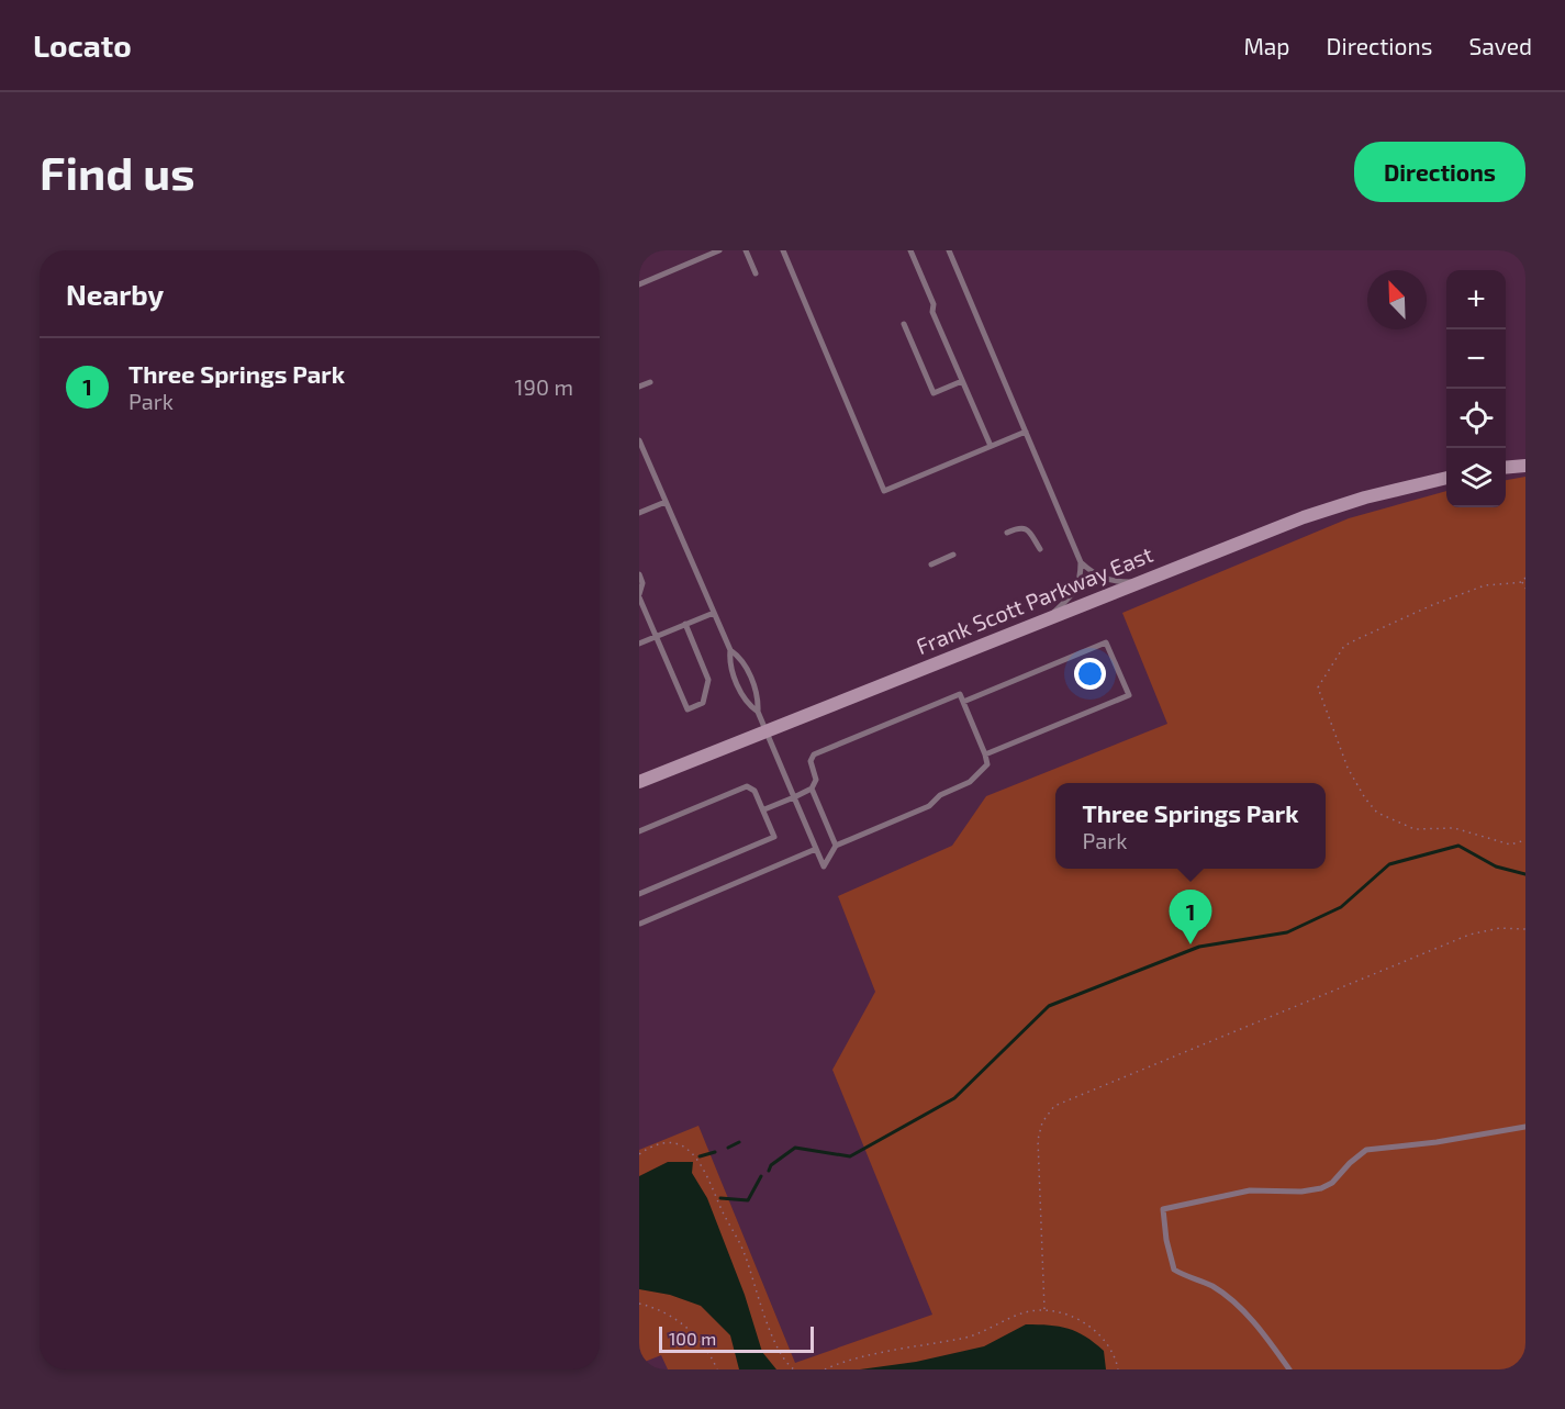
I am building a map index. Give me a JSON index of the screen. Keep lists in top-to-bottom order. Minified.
{"streets":{"main road":["Frank Scott Parkway East"]},"scale_bar":"100 m","north":"top left","page":{"header":"Locato","nav":["Map","Directions","Saved"],"buttons":"Directions","title":"Find us","heading":"Nearby","map_buttons":["+","−"],"list":[{"mark":"1","name":"Three Springs Park","note":"Park","value":"190 m"}],"popup":["Three Springs Park","Park"],"pins":"1","scale":"100 m"}}
